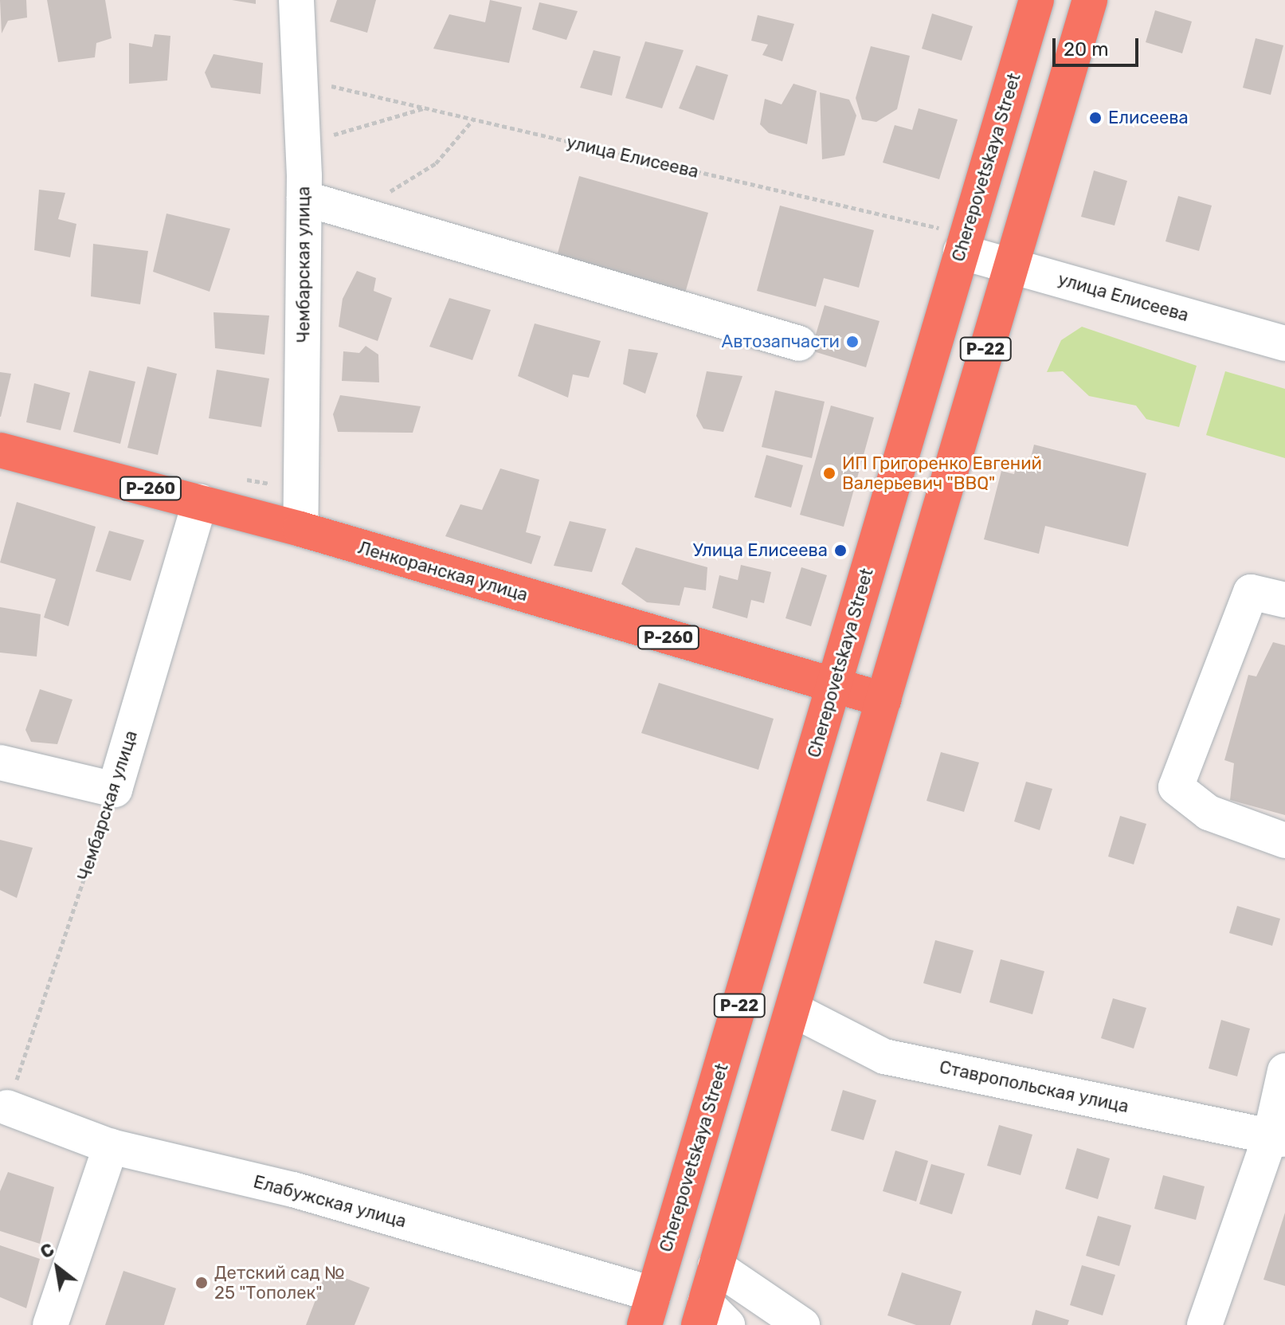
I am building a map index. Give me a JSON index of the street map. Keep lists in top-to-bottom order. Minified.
{"streets":{"highway":["Cherepovetskaya Street","Р-22","Р-260","Ленкоранская улица"],"street":["улица Елисеева","Чембарская улица","Ставропольская улица","Елабужская улица"]},"crossings":[["улица Елисеева","Cherepovetskaya Street"],["улица Елисеева","Чембарская улица"],["улица Елисеева","Р-22"],["Cherepovetskaya Street","Ленкоранская улица"],["Cherepovetskaya Street","Елабужская улица"],["Чембарская улица","Ленкоранская улица"],["Чембарская улица","Елабужская улица"],["Р-22","Ленкоранская улица"],["Р-22","Ставропольская улица"]],"places":["Елисеева","Автозапчасти","ИП Григоренко Евгений Валерьевич \"BBQ\"","Улица Елисеева","Детский сад № 25 \"Тополек\""],"scale_bar":"20 m","north":"top left"}
